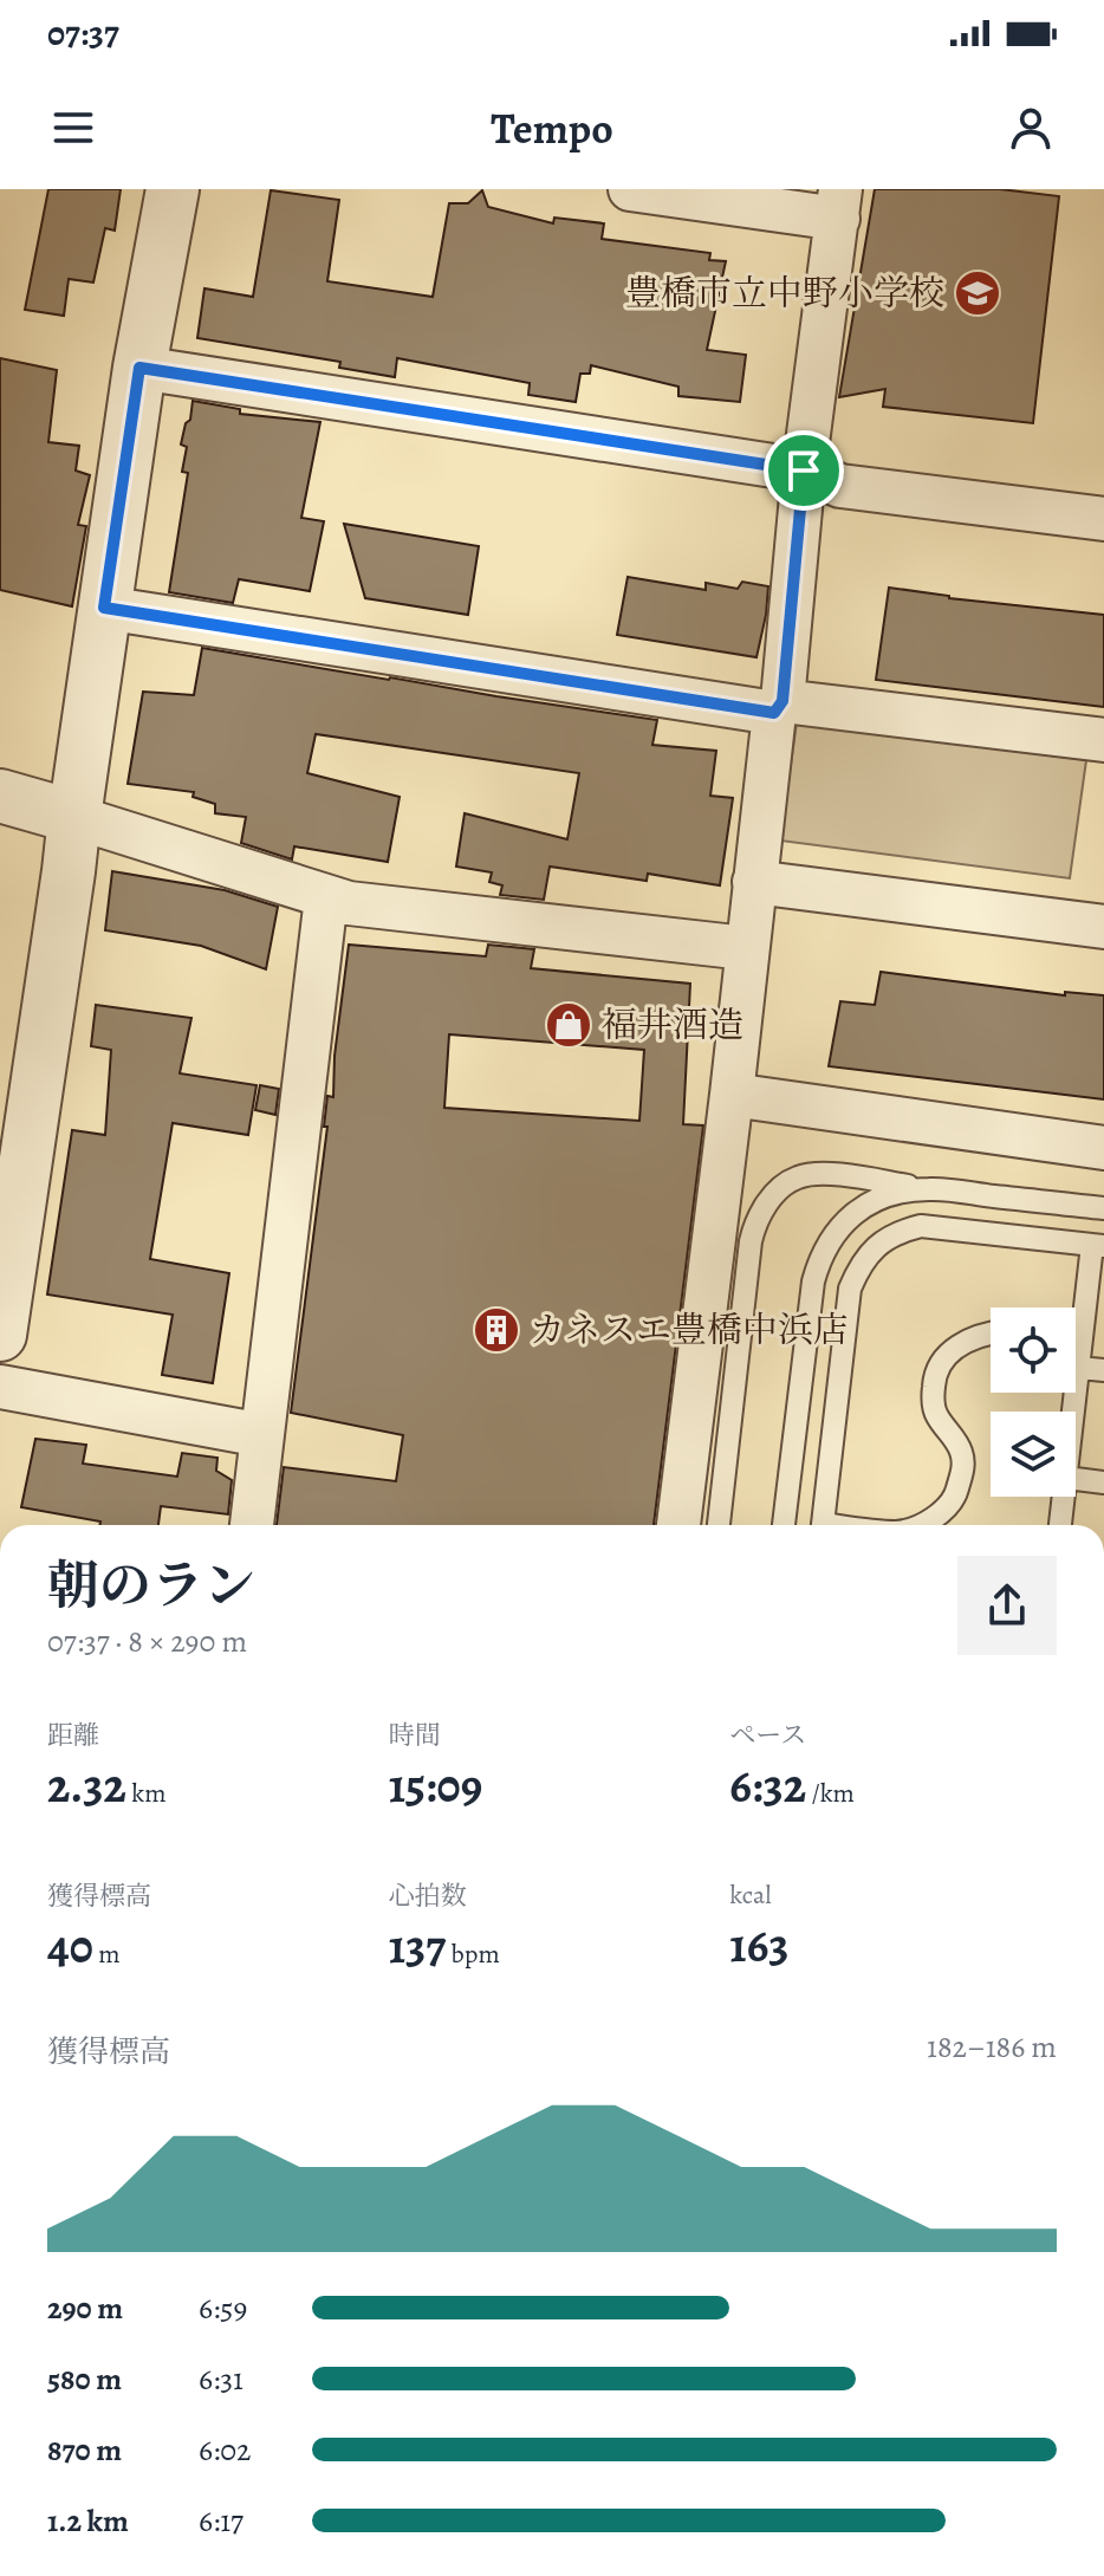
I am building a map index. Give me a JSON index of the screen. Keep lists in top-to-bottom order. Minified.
{"places":{"school or university":["豊橋市立中野小学校"],"shop":["福井酒造"],"building":["カネスエ豊橋中浜店"]},"page":{"status":"07:37","header":"Tempo","heading":["朝のラン","07:37 · 8 × 290 m"],"stats":[["距離","2.32 km"],["時間","15:09"],["ペース","6:32 /km"],["獲得標高","40 m"],["心拍数","137 bpm"],["kcal","163"]],"chart":["獲得標高","182–186 m"],"list":[{"name":"290 m","note":"6:59"},{"name":"580 m","note":"6:31"},{"name":"870 m","note":"6:02"},{"name":"1.2 km","note":"6:17"}]}}
